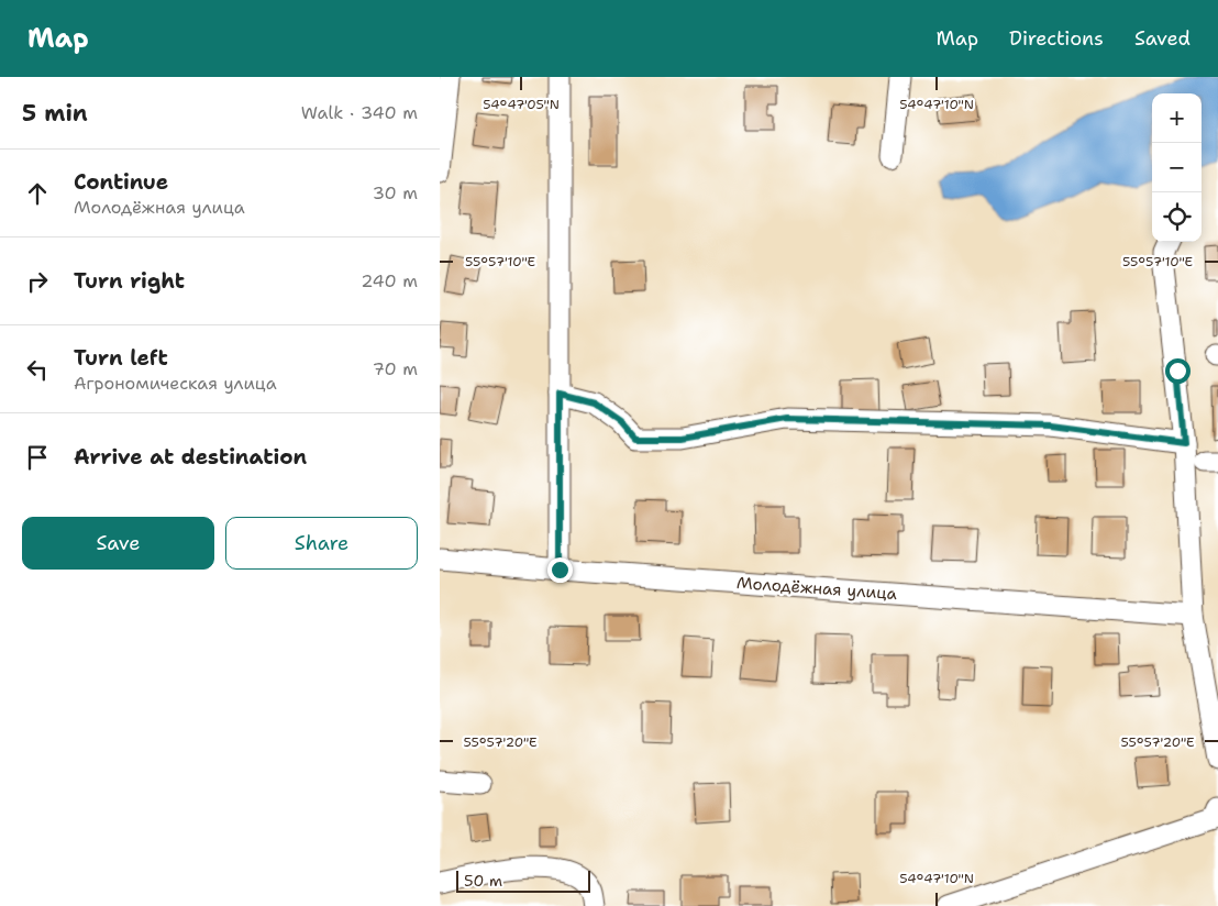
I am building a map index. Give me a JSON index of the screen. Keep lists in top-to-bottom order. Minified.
{"streets":{"street":["Молодёжная улица"]},"scale_bar":"50 m","page":{"header":"Map","nav":["Map","Directions","Saved"],"heading":["5 min","Walk · 340 m"],"map_buttons":["+","−"],"list":[["Continue","Молодёжная улица","30 m"],["Turn right","240 m"],["Turn left","Агрономическая улица","70 m"],"Arrive at destination"],"buttons":["Save","Share"],"scale":"50 m"},"coordinates":["54°47'05\"N","54°47'10\"N","55°57'10\"E","55°57'20\"E"]}
